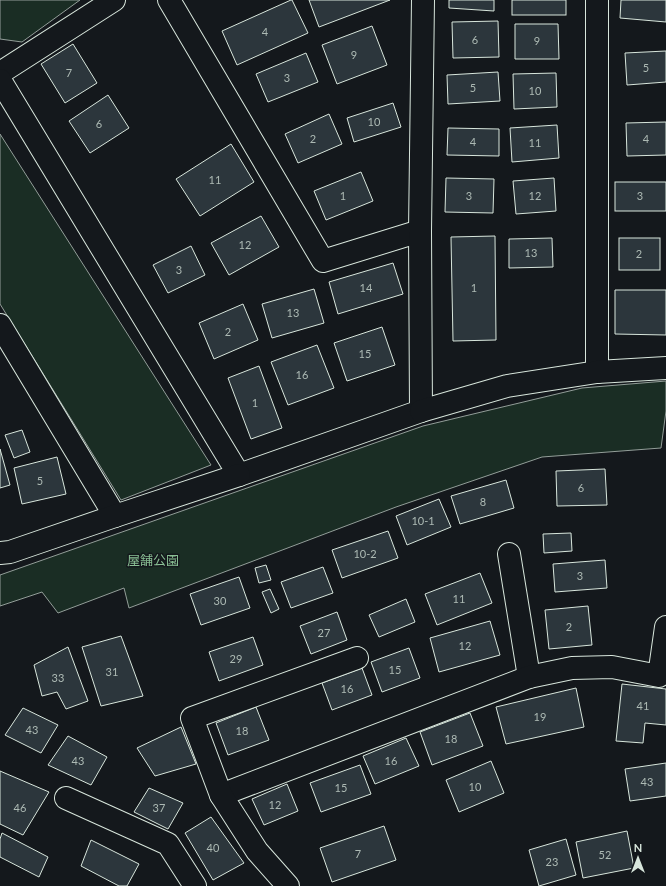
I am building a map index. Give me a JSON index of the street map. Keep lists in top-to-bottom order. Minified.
{"parks":["屋舗公園"],"house_numbers":["4","6","9","9","5","7","3","5","10","10","6","2","4","4","11","11","1","3","12","3","12","13","2","3","14","1","13","2","15","16","1","5","6","8","10-1","10-2","3","11","30","2","27","12","29","15","31","33","16","41","19","43","18","18","43","16","43","10","15","12","46","37","40","7","52","23"],"north":"top"}
